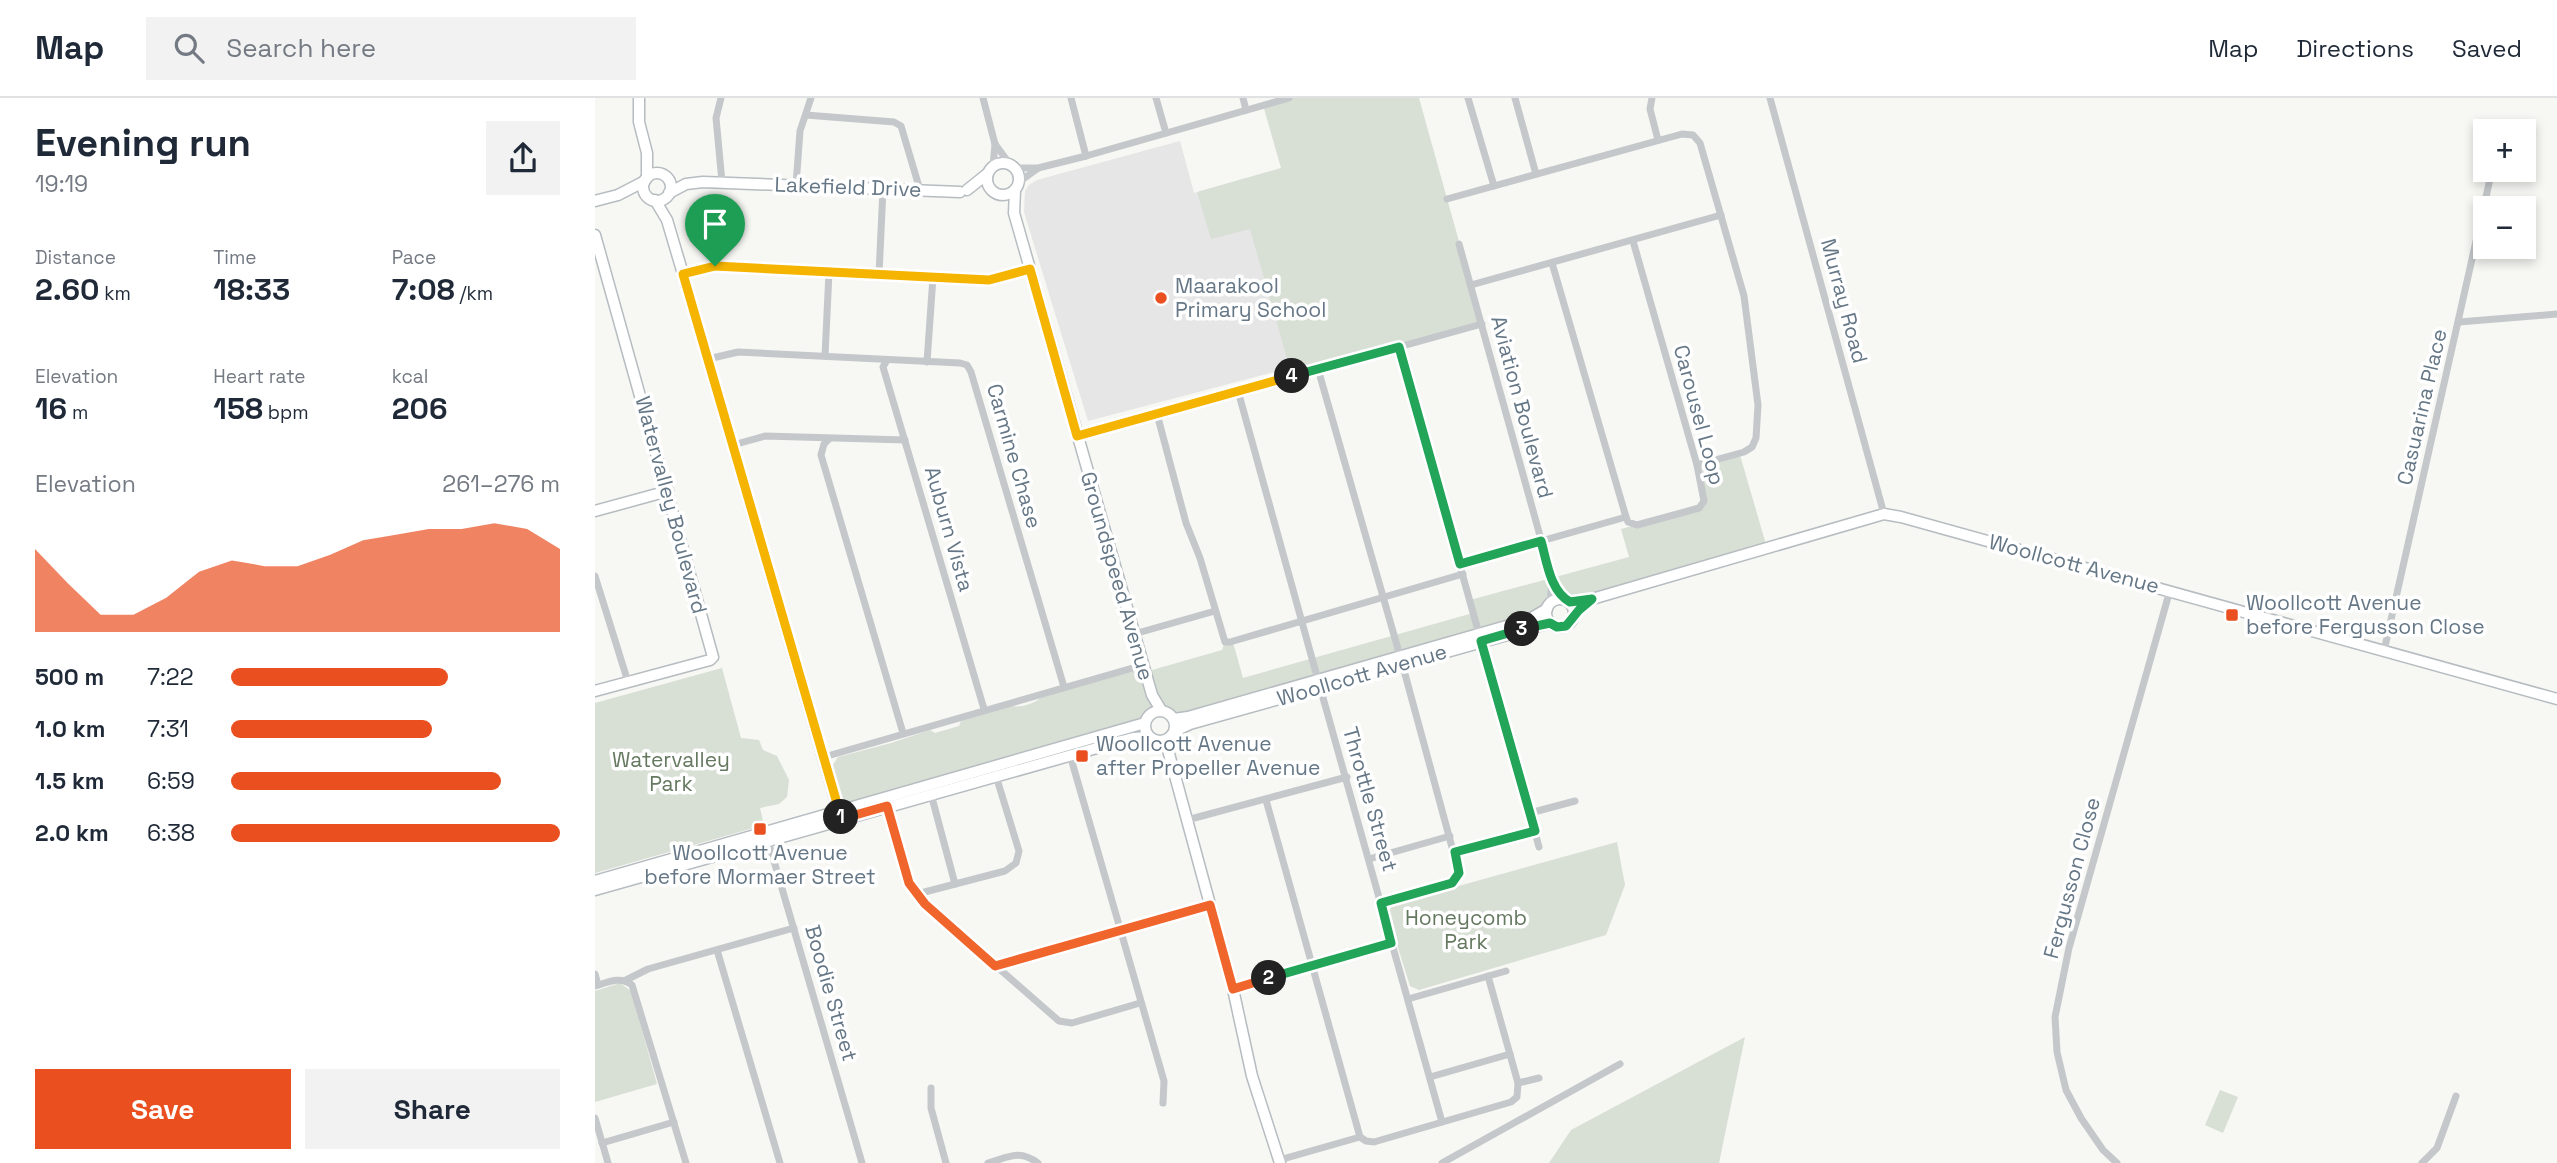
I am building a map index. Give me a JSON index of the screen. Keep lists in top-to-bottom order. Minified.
{"streets":{"street":["Lakefield Drive","Murray Road","Aviation Boulevard","Casuarina Place","Carousel Loop","Carmine Chase","Watervalley Boulevard","Auburn Vista","Woollcott Avenue","Groundspeed Avenue","Throttle Street","Fergusson Close","Boodie Street"]},"crossings":[["Lakefield Drive","Groundspeed Avenue"],["Murray Road","Woollcott Avenue"],["Aviation Boulevard","Woollcott Avenue"],["Casuarina Place","Woollcott Avenue"],["Carmine Chase","Auburn Vista"],["Woollcott Avenue","Groundspeed Avenue"],["Woollcott Avenue","Throttle Street"],["Woollcott Avenue","Fergusson Close"],["Woollcott Avenue","Boodie Street"]],"parks":["Watervalley Park","Honeycomb Park"],"places":{"other":["Maarakool Primary School"],"transit":["Woollcott Avenue before Fergusson Close","Woollcott Avenue after Propeller Avenue","Woollcott Avenue before Mormaer Street"]},"page":{"header":"Map","search":"Search here","nav":["Map","Directions","Saved"],"heading":["Evening run","19:19"],"map_buttons":["+","−"],"stats":[["Distance","2.60 km"],["Time","18:33"],["Pace","7:08 /km"],["Elevation","16 m"],["Heart rate","158 bpm"],["kcal","206"]],"pins":["4","3","1","2"],"chart":["Elevation","261–276 m"],"list":[{"name":"500 m","note":"7:22"},{"name":"1.0 km","note":"7:31"},{"name":"1.5 km","note":"6:59"},{"name":"2.0 km","note":"6:38"}],"buttons":["Save","Share"]}}
